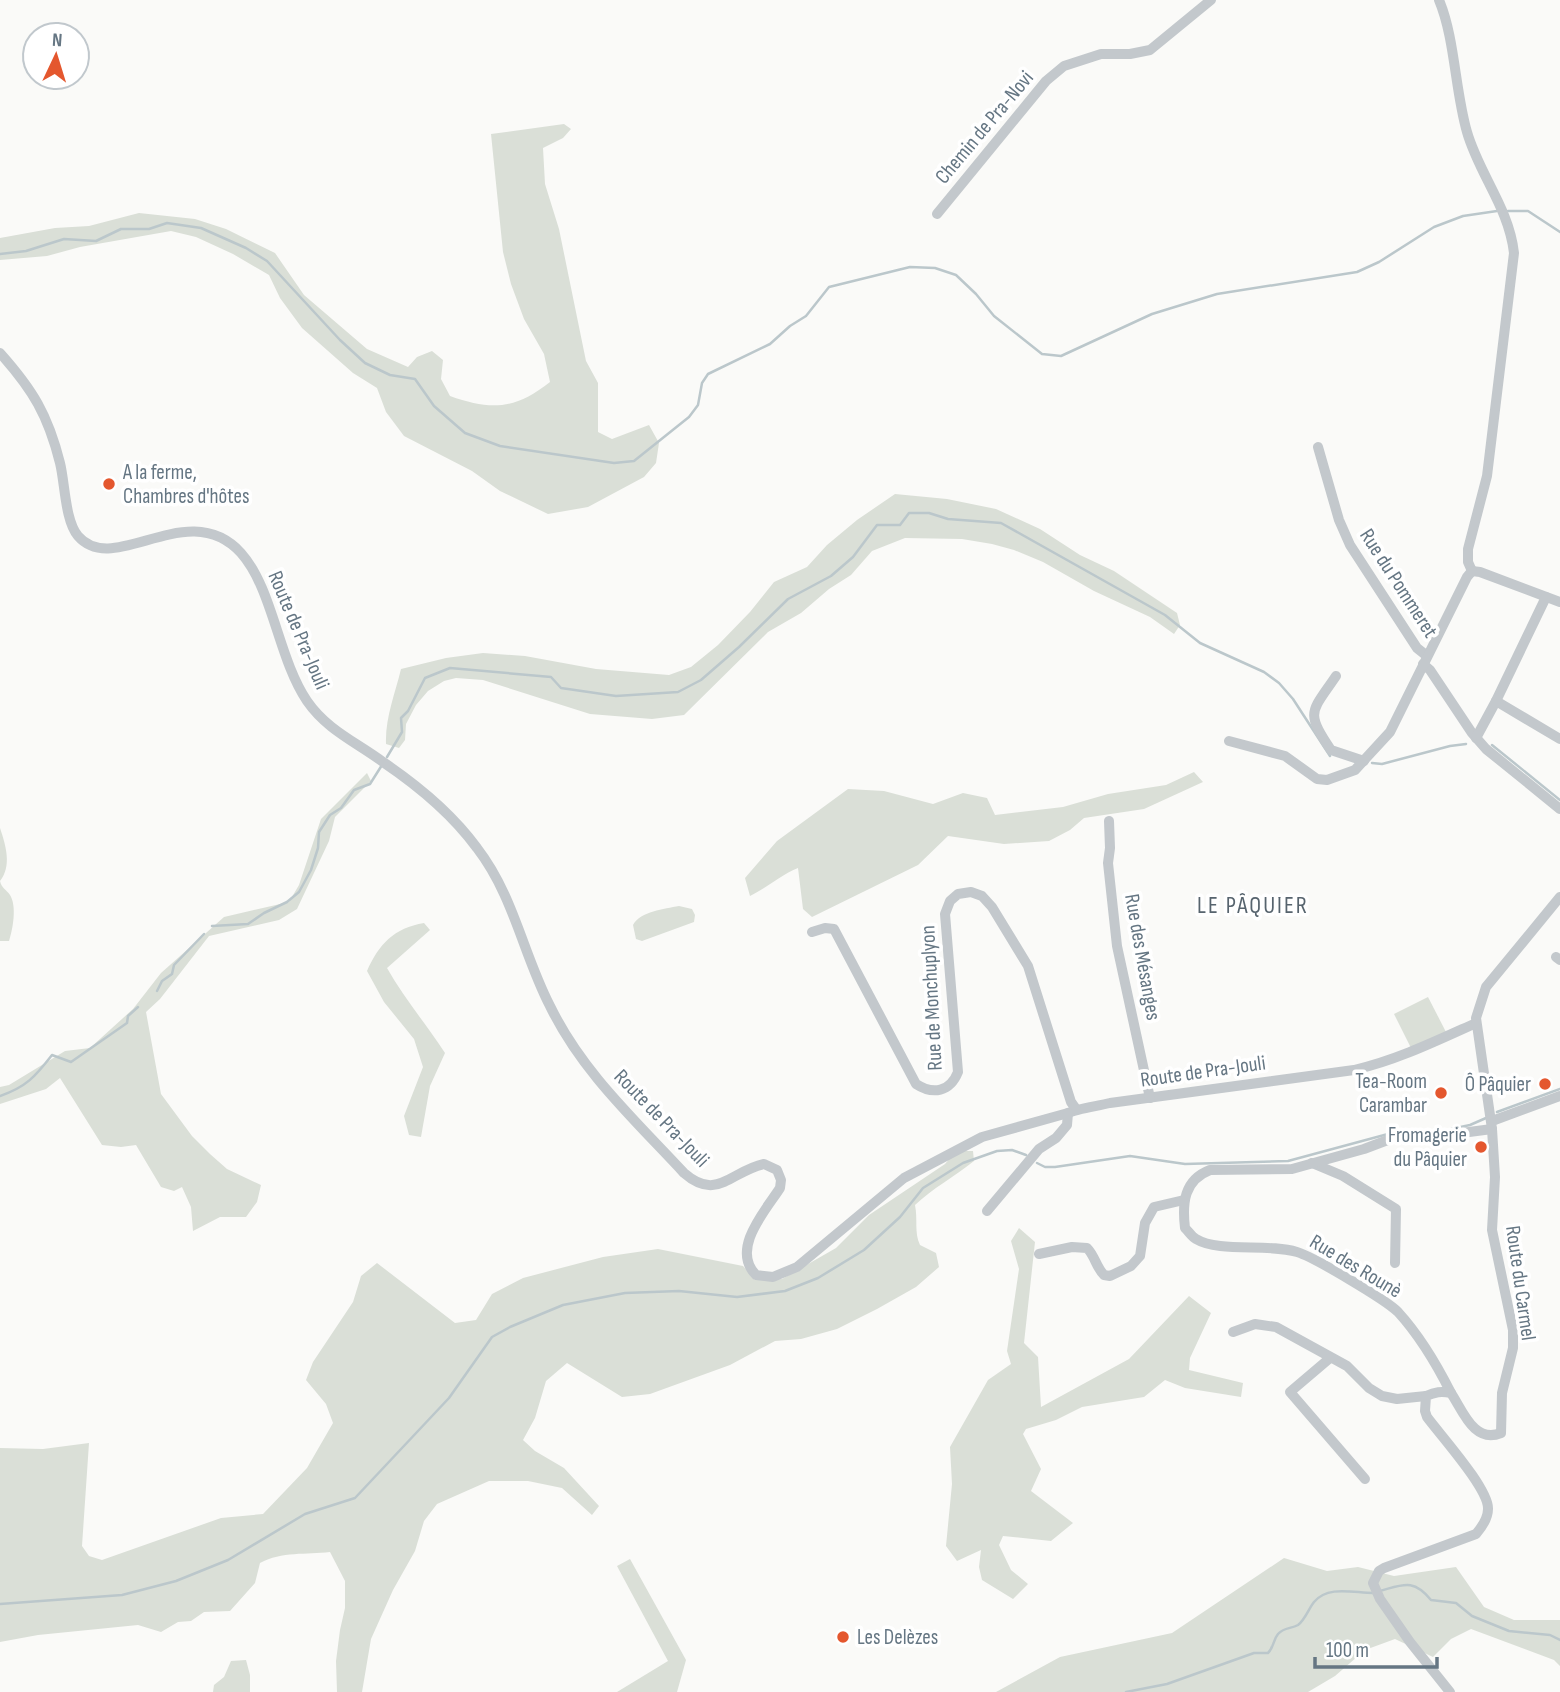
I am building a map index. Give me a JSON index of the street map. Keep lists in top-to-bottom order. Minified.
{"streets":{"street":["Chemin de Pra-Novi","Rue du Pommeret","Route de Pra-Jouli","Rue des Mésanges","Rue de Monchuplyon","Rue des Rounè","Route du Carmel"]},"crossings":[["Route de Pra-Jouli","Rue des Mésanges"],["Route de Pra-Jouli","Rue de Monchuplyon"],["Rue des Rounè","Route du Carmel"]],"districts":["LE PÂQUIER"],"places":["A la ferme, Chambres d'hôtes","Ô Pâquier","Tea-Room Carambar","Fromagerie du Pâquier","Les Delèzes"],"scale_bar":"100 m","north":"top"}
